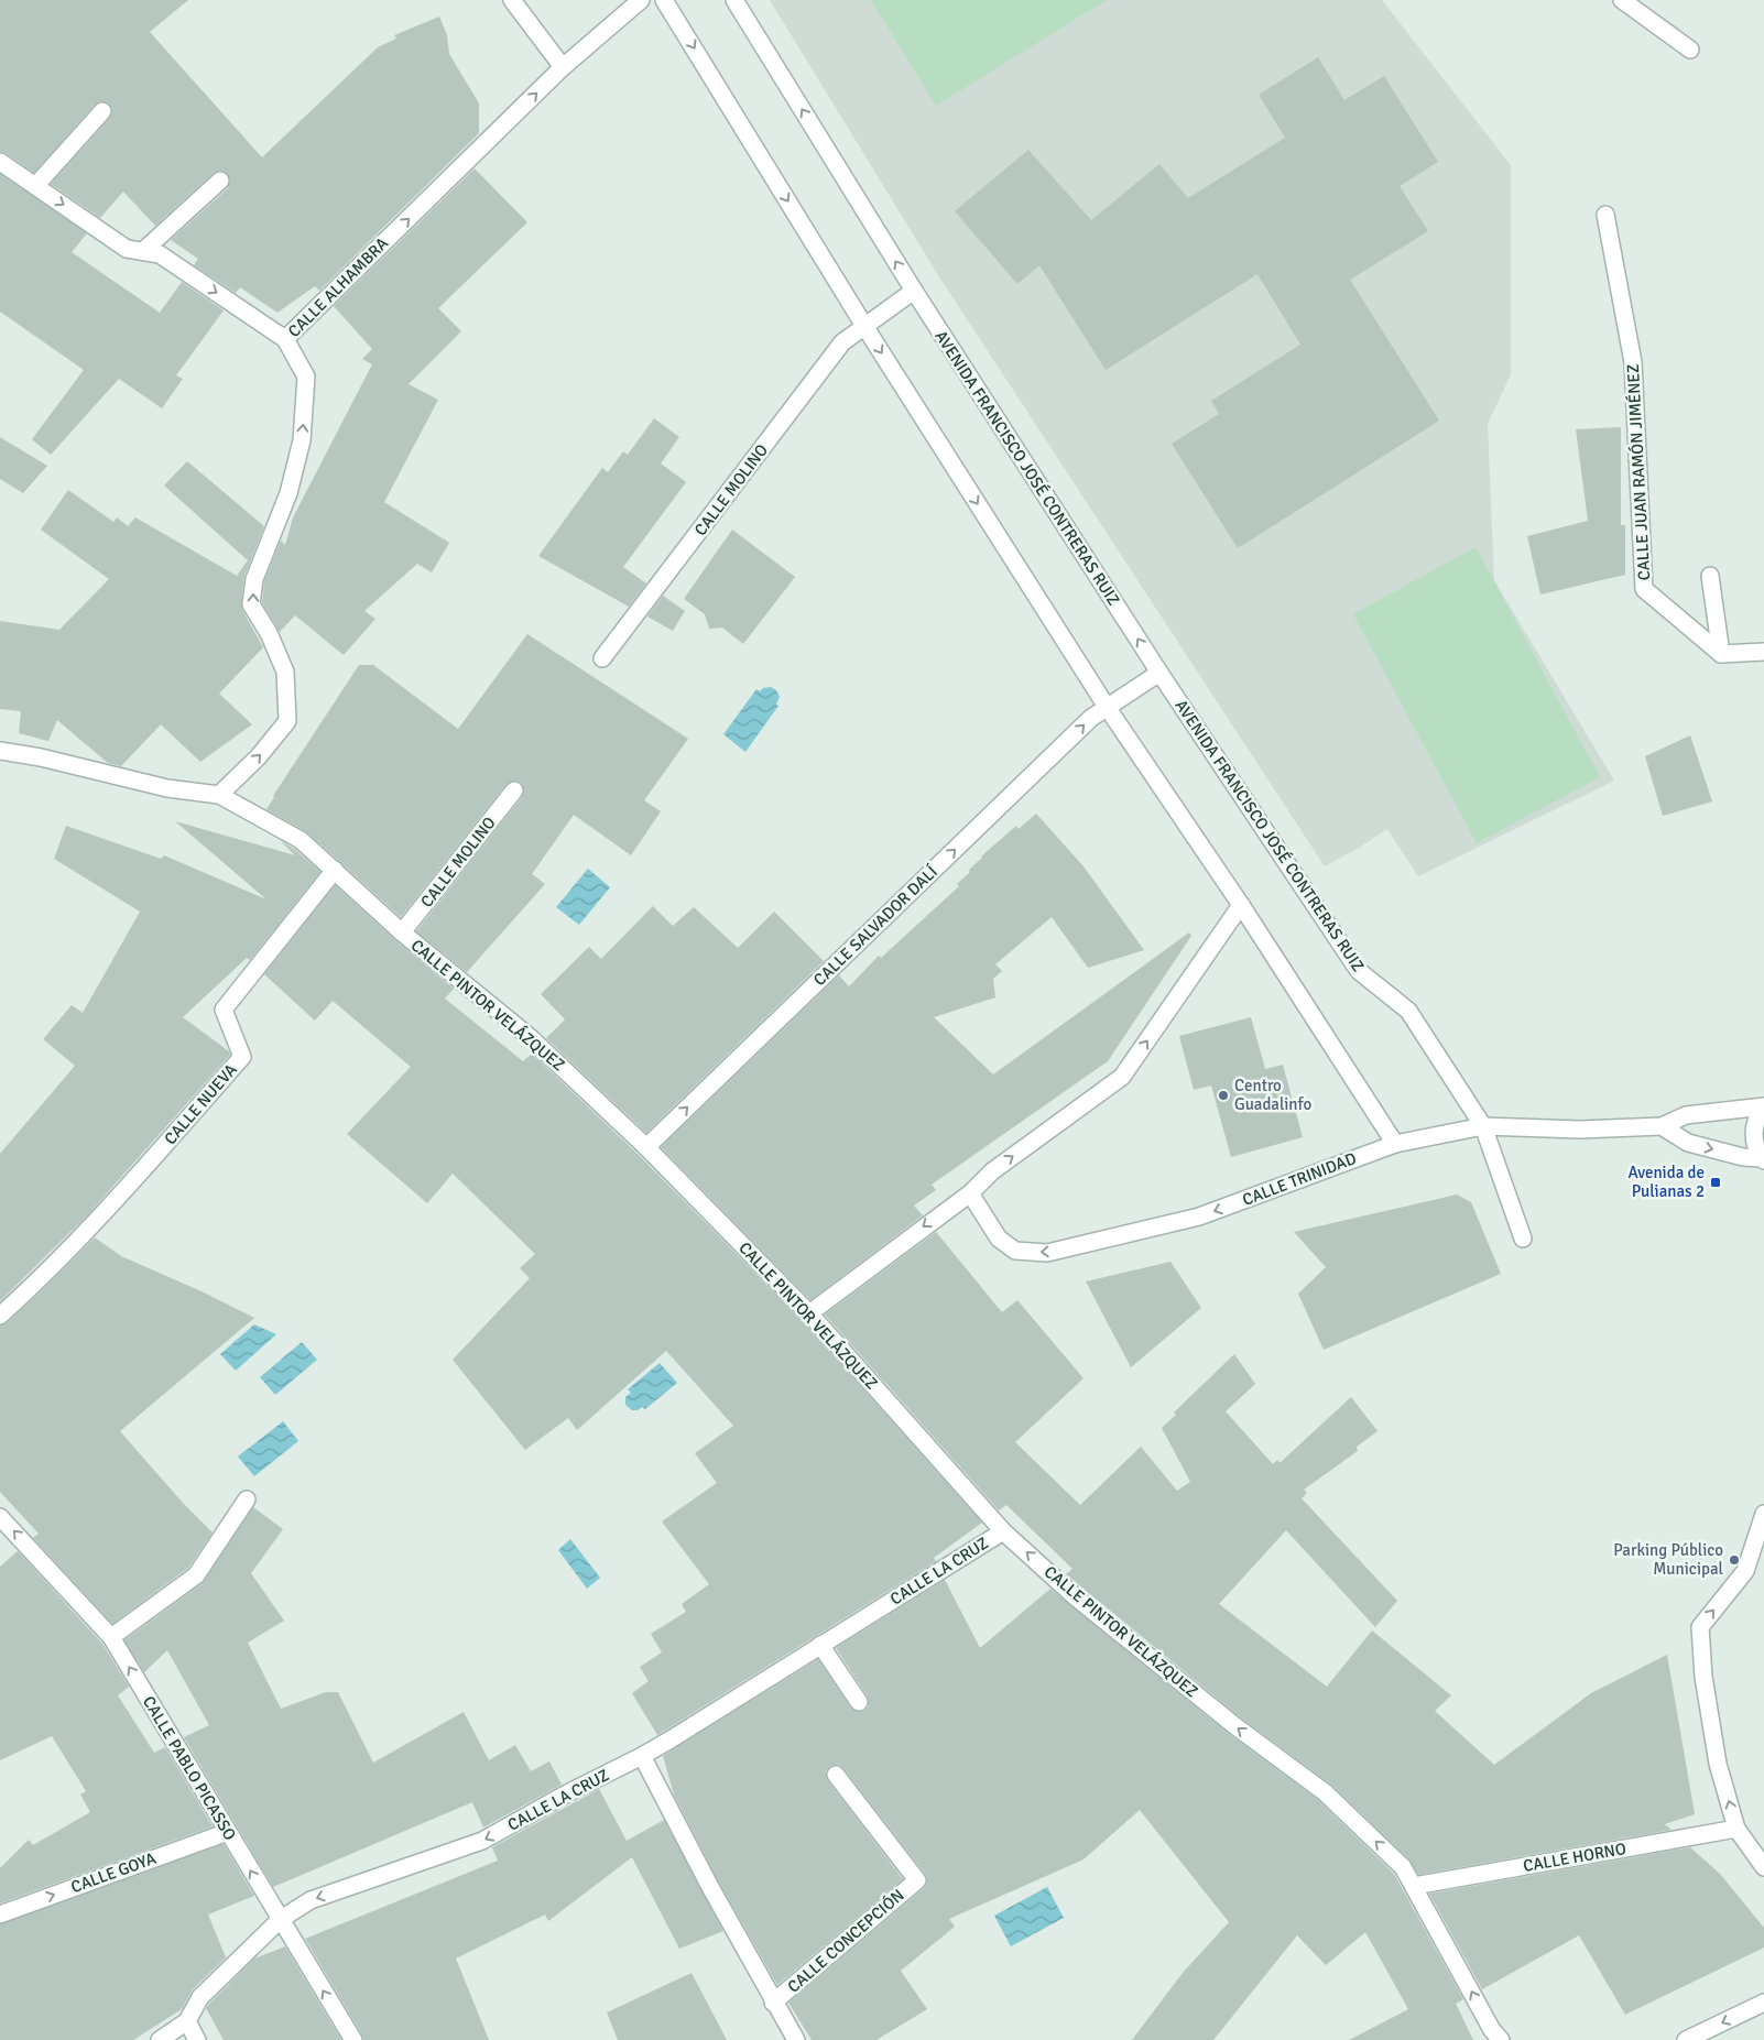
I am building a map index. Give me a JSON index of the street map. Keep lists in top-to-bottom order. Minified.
{"streets":{"street":["CALLE ALHAMBRA","AVENIDA FRANCISCO JOSÉ CONTRERAS RUIZ","CALLE JUAN RAMÓN JIMÉNEZ","CALLE MOLINO","CALLE SALVADOR DALÍ","CALLE PINTOR VELÁZQUEZ","CALLE NUEVA","CALLE TRINIDAD","CALLE LA CRUZ","CALLE PABLO PICASSO","CALLE HORNO","CALLE GOYA","CALLE CONCEPCIÓN"]},"crossings":[["CALLE ALHAMBRA","CALLE PINTOR VELÁZQUEZ"],["AVENIDA FRANCISCO JOSÉ CONTRERAS RUIZ","CALLE TRINIDAD"],["CALLE MOLINO","CALLE PINTOR VELÁZQUEZ"],["CALLE SALVADOR DALÍ","CALLE PINTOR VELÁZQUEZ"],["CALLE PINTOR VELÁZQUEZ","CALLE NUEVA"],["CALLE PINTOR VELÁZQUEZ","CALLE LA CRUZ"],["CALLE PINTOR VELÁZQUEZ","CALLE HORNO"],["CALLE LA CRUZ","CALLE PABLO PICASSO"],["CALLE LA CRUZ","CALLE CONCEPCIÓN"],["CALLE PABLO PICASSO","CALLE GOYA"]],"one_way":["CALLE ALHAMBRA","CALLE SALVADOR DALÍ","CALLE PINTOR VELÁZQUEZ","CALLE TRINIDAD","CALLE LA CRUZ","CALLE PABLO PICASSO","CALLE GOYA"],"places":{"other":["Centro Guadalinfo","Parking Público Municipal"],"transit":["Avenida de Pulianas 2"]}}
